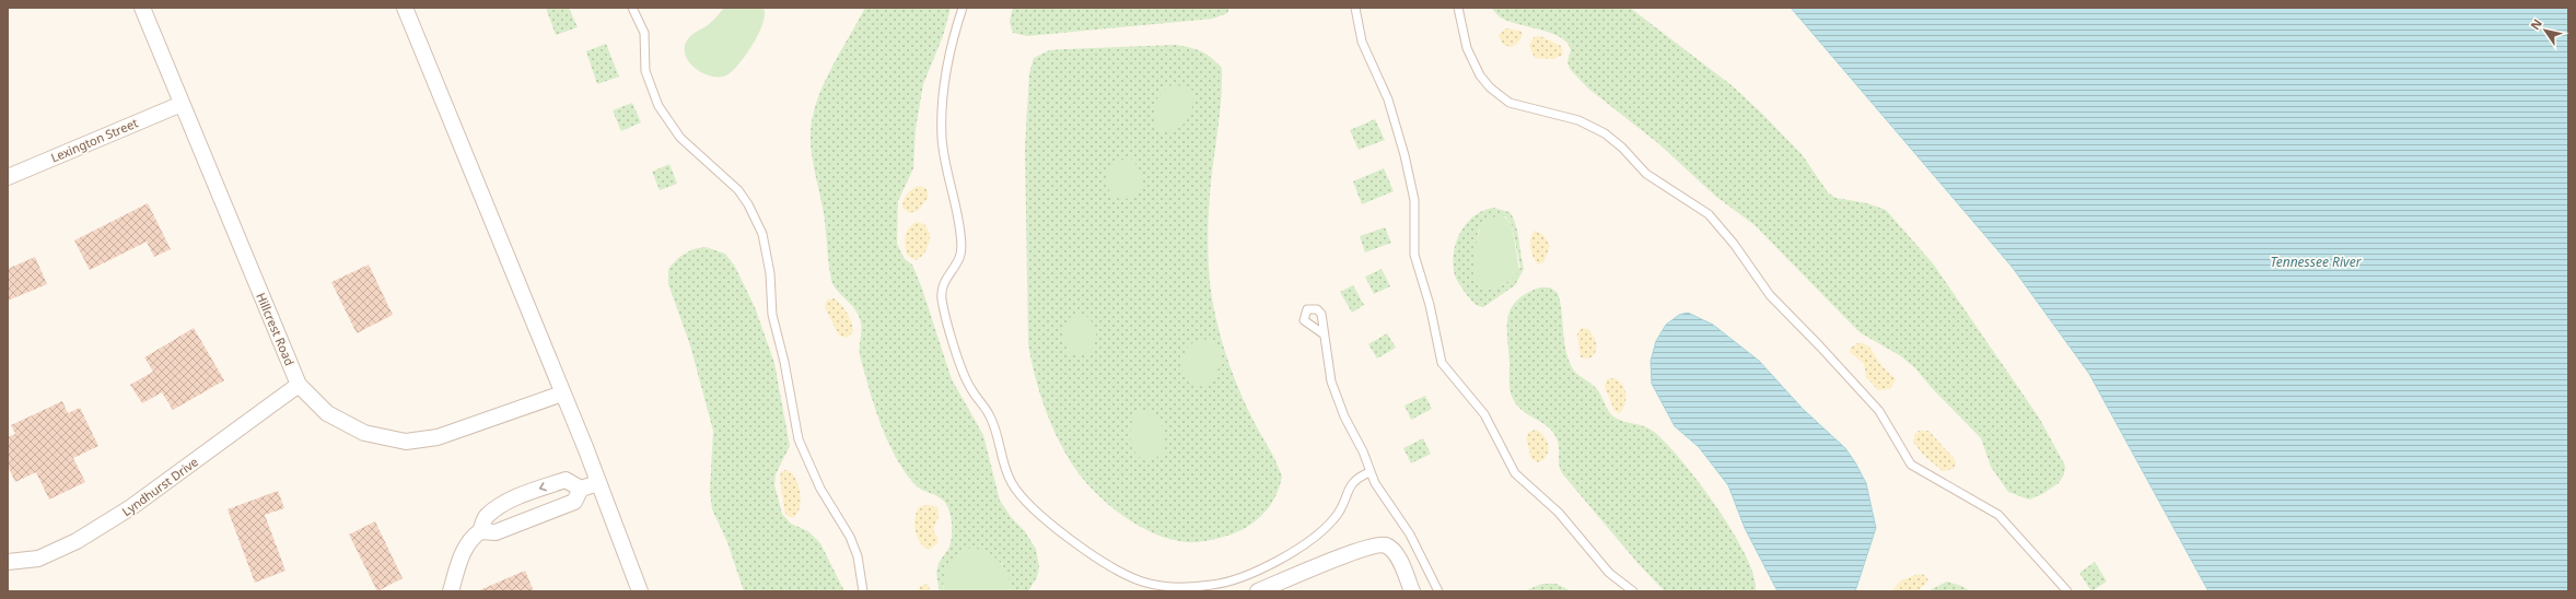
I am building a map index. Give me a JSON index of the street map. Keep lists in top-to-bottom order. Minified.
{"streets":{"street":["Lexington Street","Hillcrest Road","Lyndhurst Drive"]},"crossings":[["Lexington Street","Hillcrest Road"],["Hillcrest Road","Lyndhurst Drive"]],"water":["Tennessee River"],"north":"top left"}
